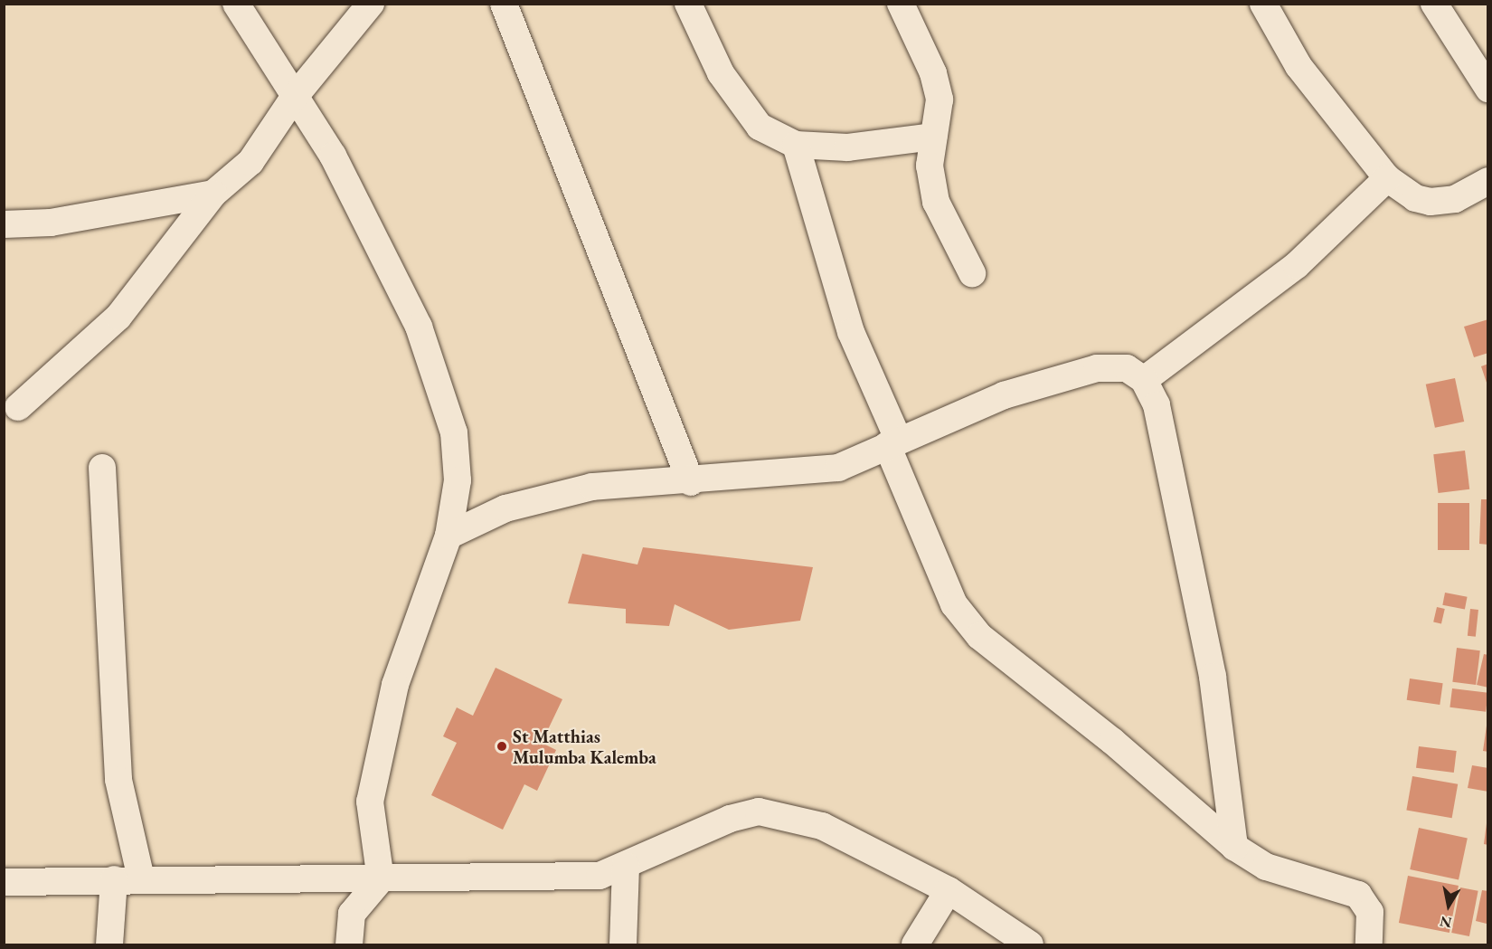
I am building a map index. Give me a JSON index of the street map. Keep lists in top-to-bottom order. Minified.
{"places":["St Matthias Mulumba Kalemba"],"north":"bottom"}
